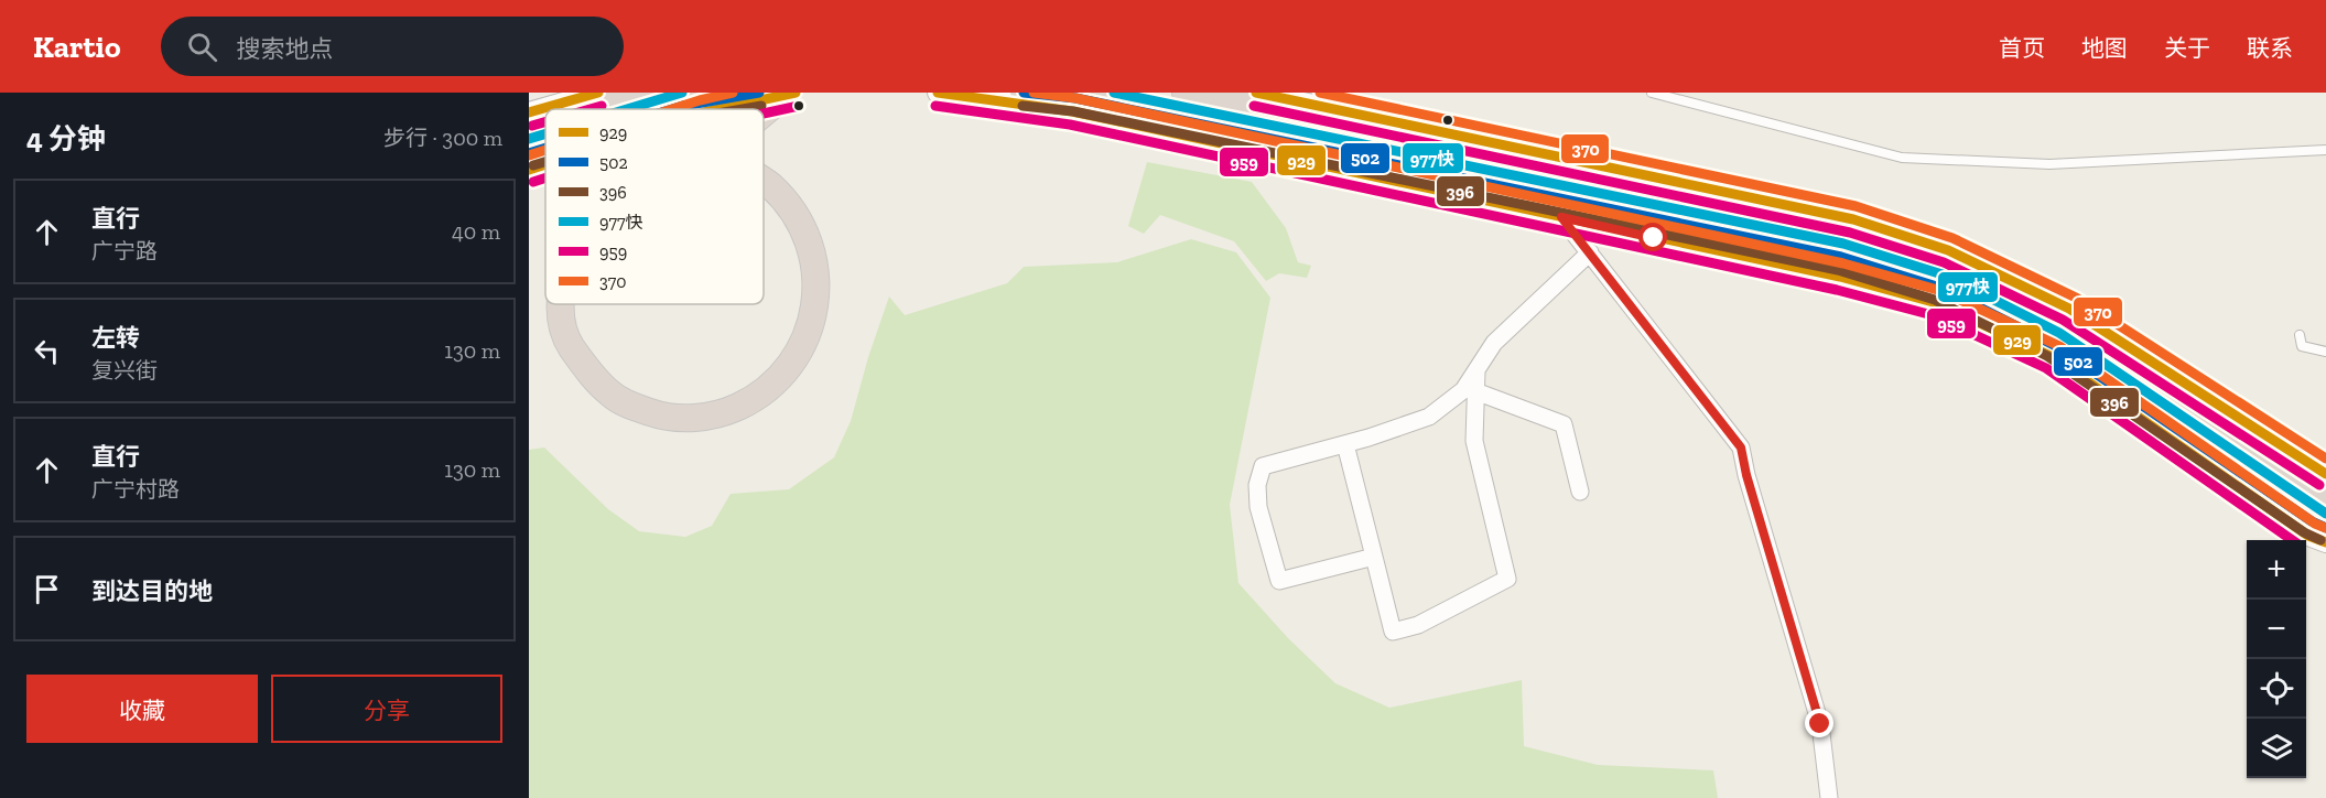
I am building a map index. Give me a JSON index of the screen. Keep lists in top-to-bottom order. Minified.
{"lines":["transit line 929","transit line 502","transit line 977快","transit line 370","transit line 396","transit line 959"],"legend":["929","502","396","977快","959","370"],"page":{"header":"Kartio","search":"搜索地点","nav":["首页","地图","关于","联系"],"heading":["4 分钟","步行 · 300 m"],"list":[["直行","广宁路","40 m"],["左转","复兴街","130 m"],["直行","广宁村路","130 m"],"到达目的地"],"map_buttons":["+","−"],"buttons":["收藏","分享"]}}
